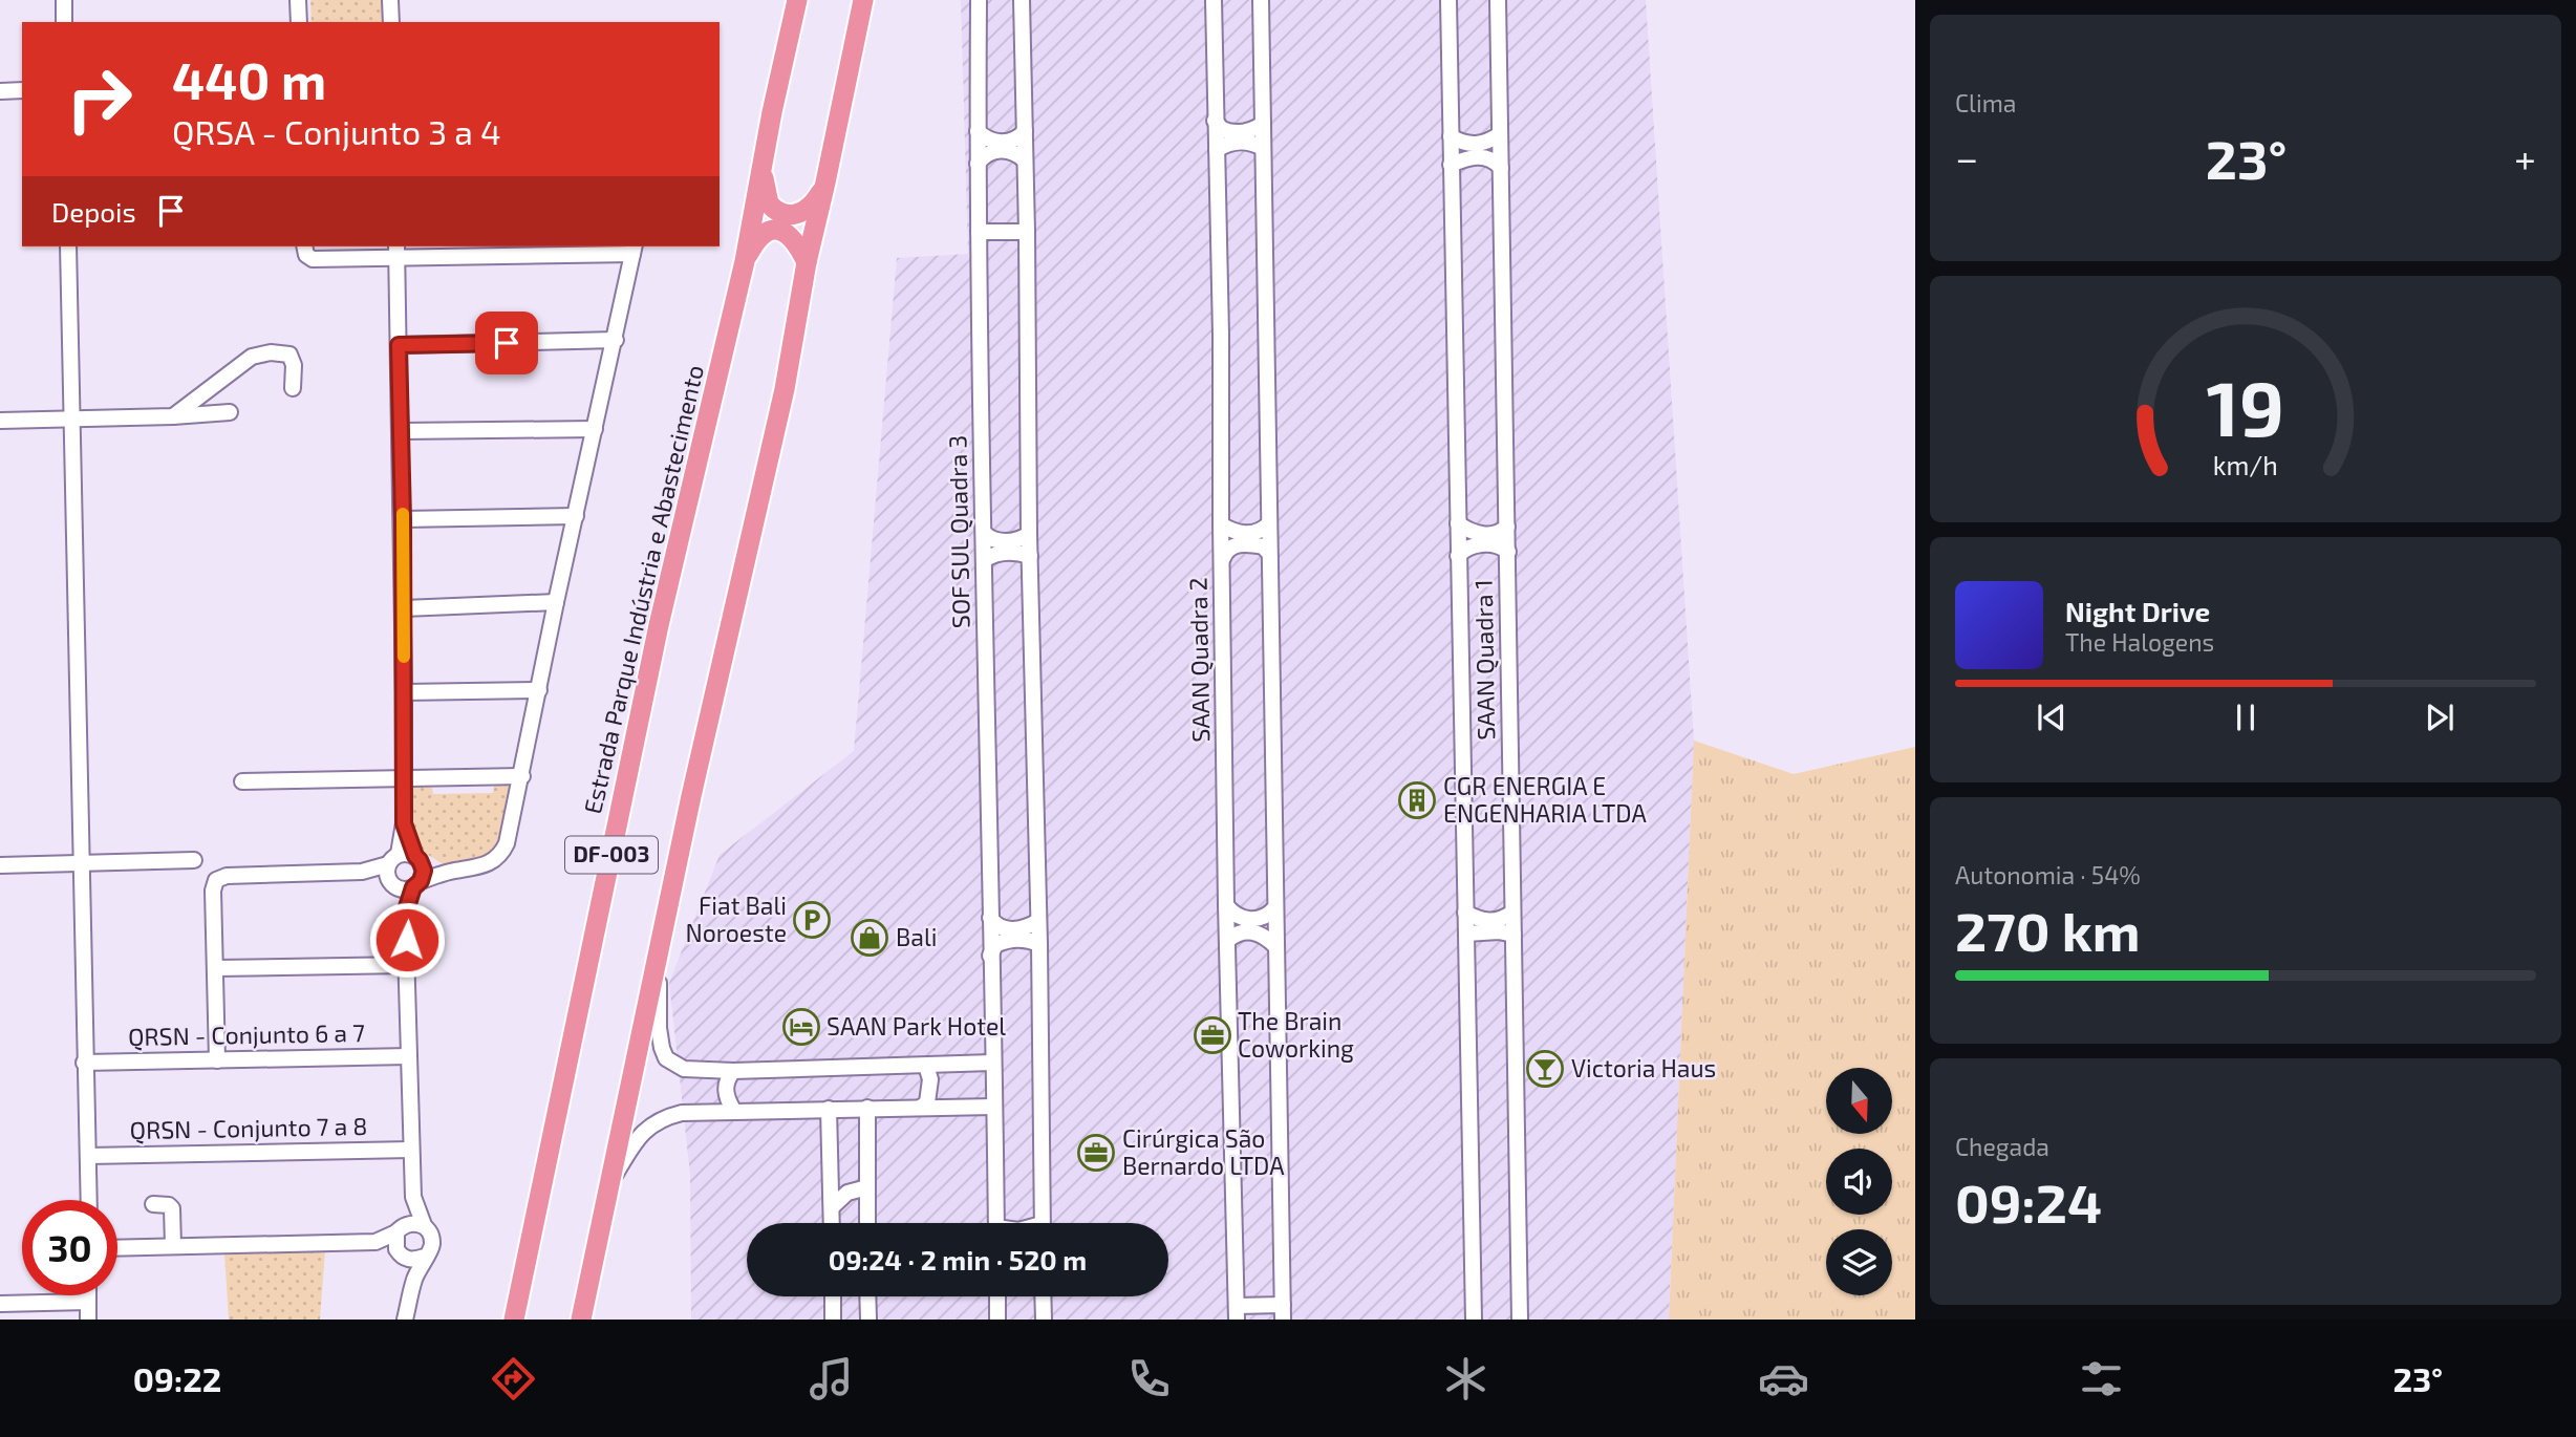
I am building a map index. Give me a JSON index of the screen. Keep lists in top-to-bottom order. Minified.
{"streets":{"highway":["Estrada Parque Indústria e Abastecimento","DF-003"],"street":["SOF SUL Quadra 3","SAAN Quadra 2","SAAN Quadra 1","QRSN - Conjunto 6 a 7","QRSN - Conjunto 7 a 8"]},"places":{"building":["CGR ENERGIA E ENGENHARIA LTDA"],"parking":["Fiat Bali Noroeste"],"shop":["Bali"],"hotel":["SAAN Park Hotel"],"office":["The Brain Coworking","Cirúrgica São Bernardo LTDA"],"bar":["Victoria Haus"]},"north":"bottom","page":{"tile":["Clima",["Autonomia · 54%","270 km"],["Chegada","09:24"]],"turn":["440 m","QRSA - Conjunto 3 a 4"],"heat":["−","23°","+"],"then":"Depois","song":["Night Drive","The Halogens"],"limit":"30","trip":"09:24 · 2 min · 520 m","tabs":["09:22","23°"],"gauge":["19","km/h"]}}
